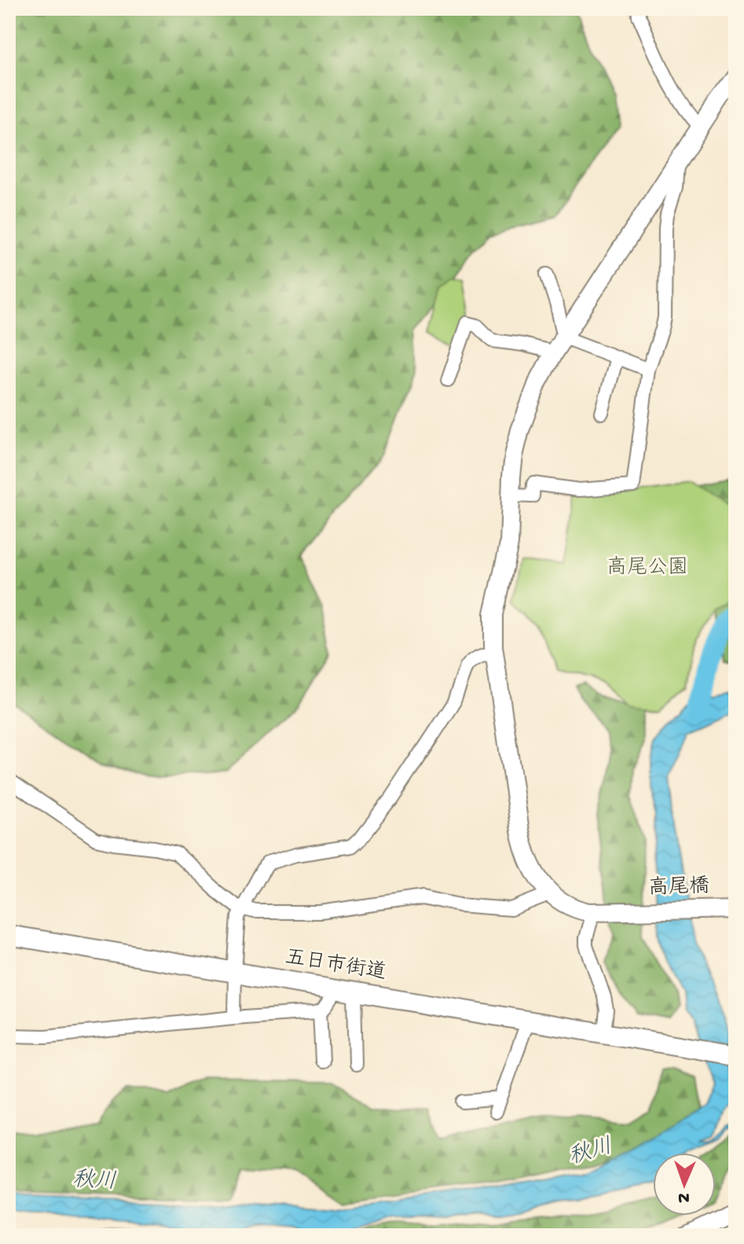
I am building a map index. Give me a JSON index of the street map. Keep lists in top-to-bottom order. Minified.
{"streets":{"main road":["五日市街道"],"street":["高尾橋"]},"water":["秋川"],"parks":["高尾公園"],"north":"bottom"}
